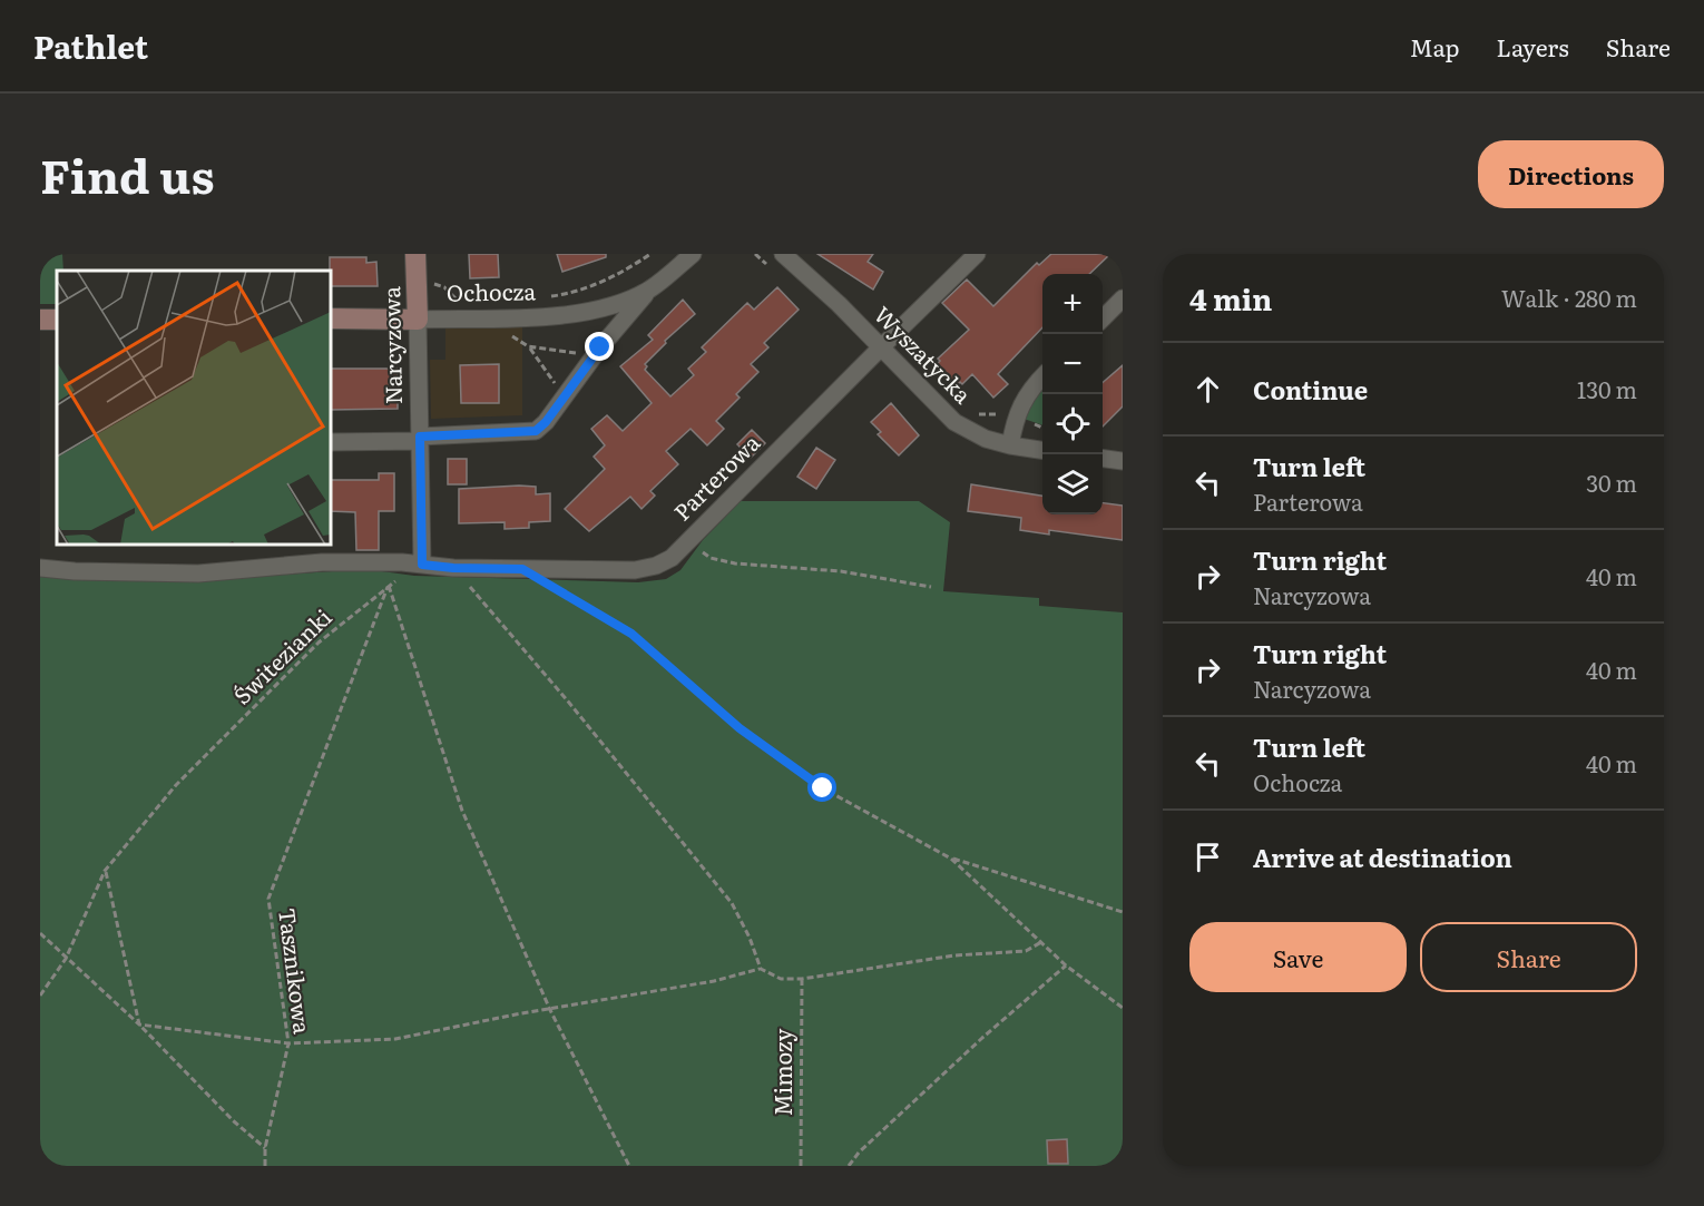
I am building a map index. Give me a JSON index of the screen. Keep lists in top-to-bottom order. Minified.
{"streets":{"street":["Ochocza","Narcyzowa","Wyszatycka","Parterowa"],"path":["Świtezianki","Tasznikowa","Mimozy"]},"crossings":[["Ochocza","Narcyzowa"],["Narcyzowa","Parterowa"],["Narcyzowa","Świtezianki"],["Wyszatycka","Parterowa"],["Parterowa","Świtezianki"],["Świtezianki","Tasznikowa"]],"page":{"header":"Pathlet","nav":["Map","Layers","Share"],"title":"Find us","buttons":["Directions",["Save","Share"]],"heading":["4 min","Walk · 280 m"],"map_buttons":["+","−"],"list":[["Continue","130 m"],["Turn left","Parterowa","30 m"],["Turn right","Narcyzowa","40 m"],["Turn right","Narcyzowa","40 m"],["Turn left","Ochocza","40 m"],"Arrive at destination"]}}
